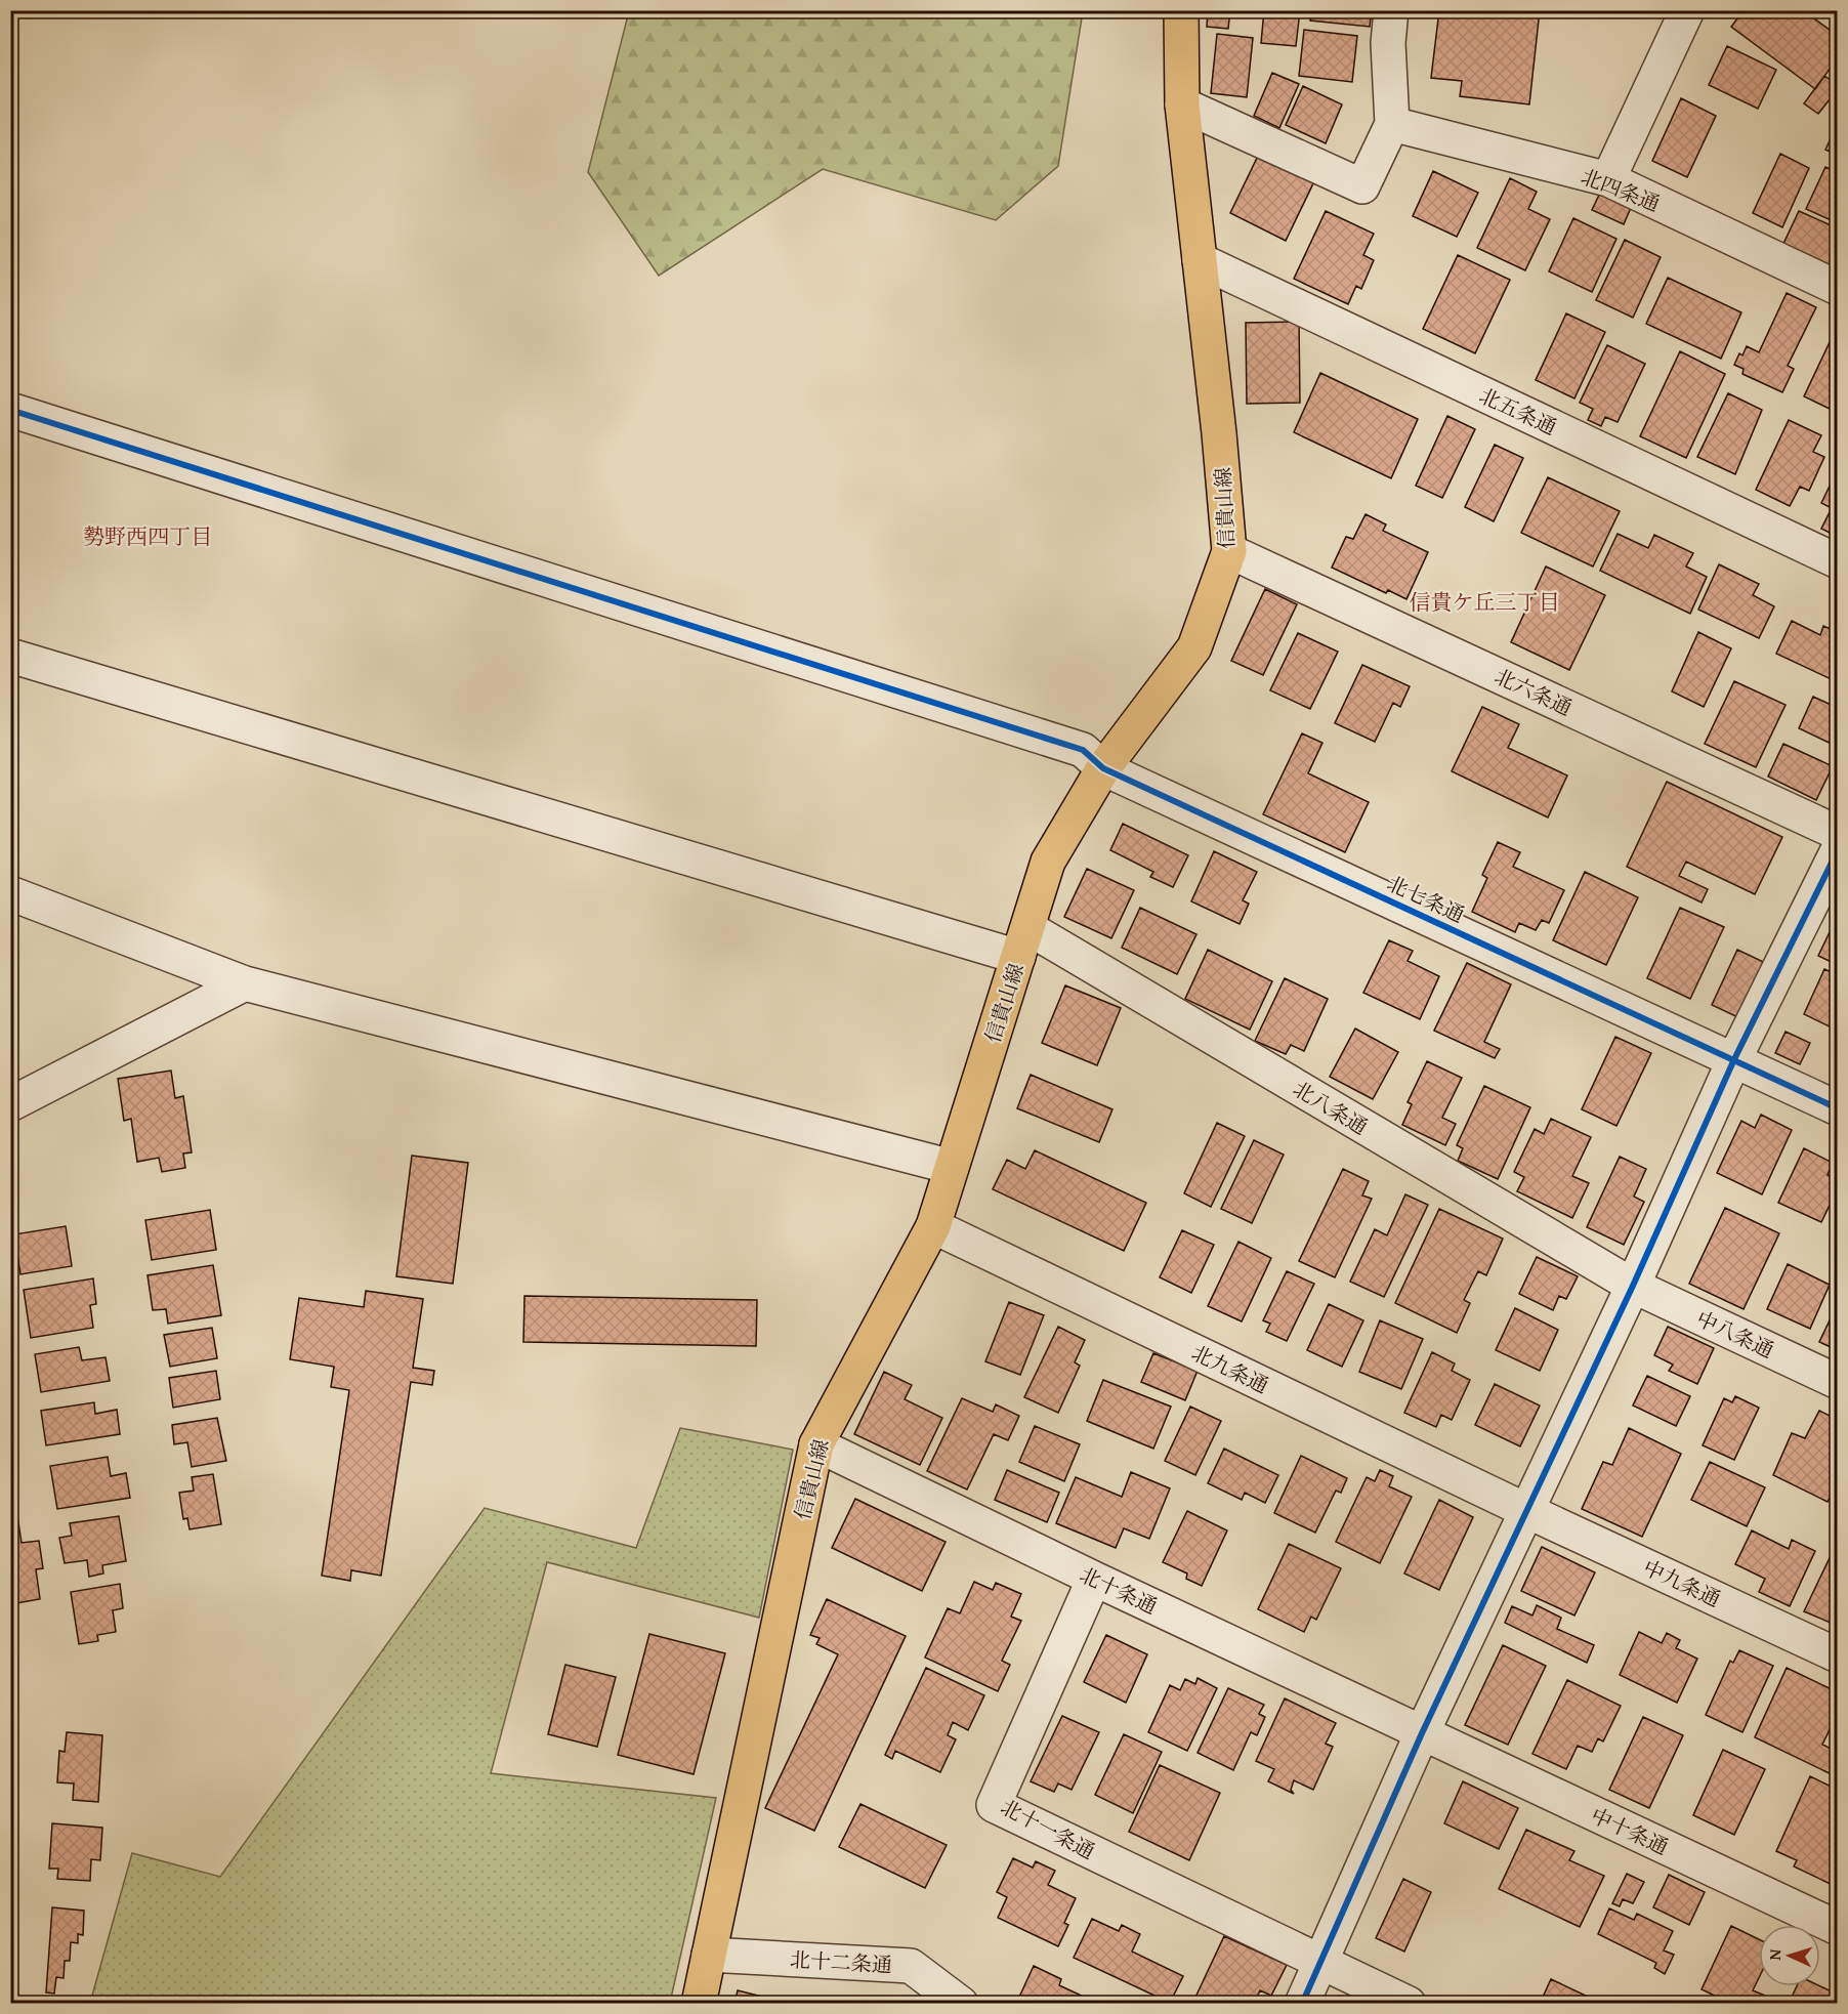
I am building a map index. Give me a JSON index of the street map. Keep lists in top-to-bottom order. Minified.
{"streets":{"main road":["信貴山線"],"street":["北四条通","北五条通","北六条通","北七条通","北八条通","中八条通","北九条通","中九条通","北十条通","北十一条通","中十条通","北十二条通"]},"crossings":[["北五条通","信貴山線"],["信貴山線","北六条通"],["信貴山線","北七条通"],["信貴山線","北八条通"],["信貴山線","北九条通"],["信貴山線","北十条通"],["信貴山線","北十二条通"],["北八条通","中八条通"],["北九条通","中九条通"],["北十条通","北十一条通"],["北十条通","中十条通"]],"districts":["勢野西四丁目","信貴ケ丘三丁目"],"north":"left"}
